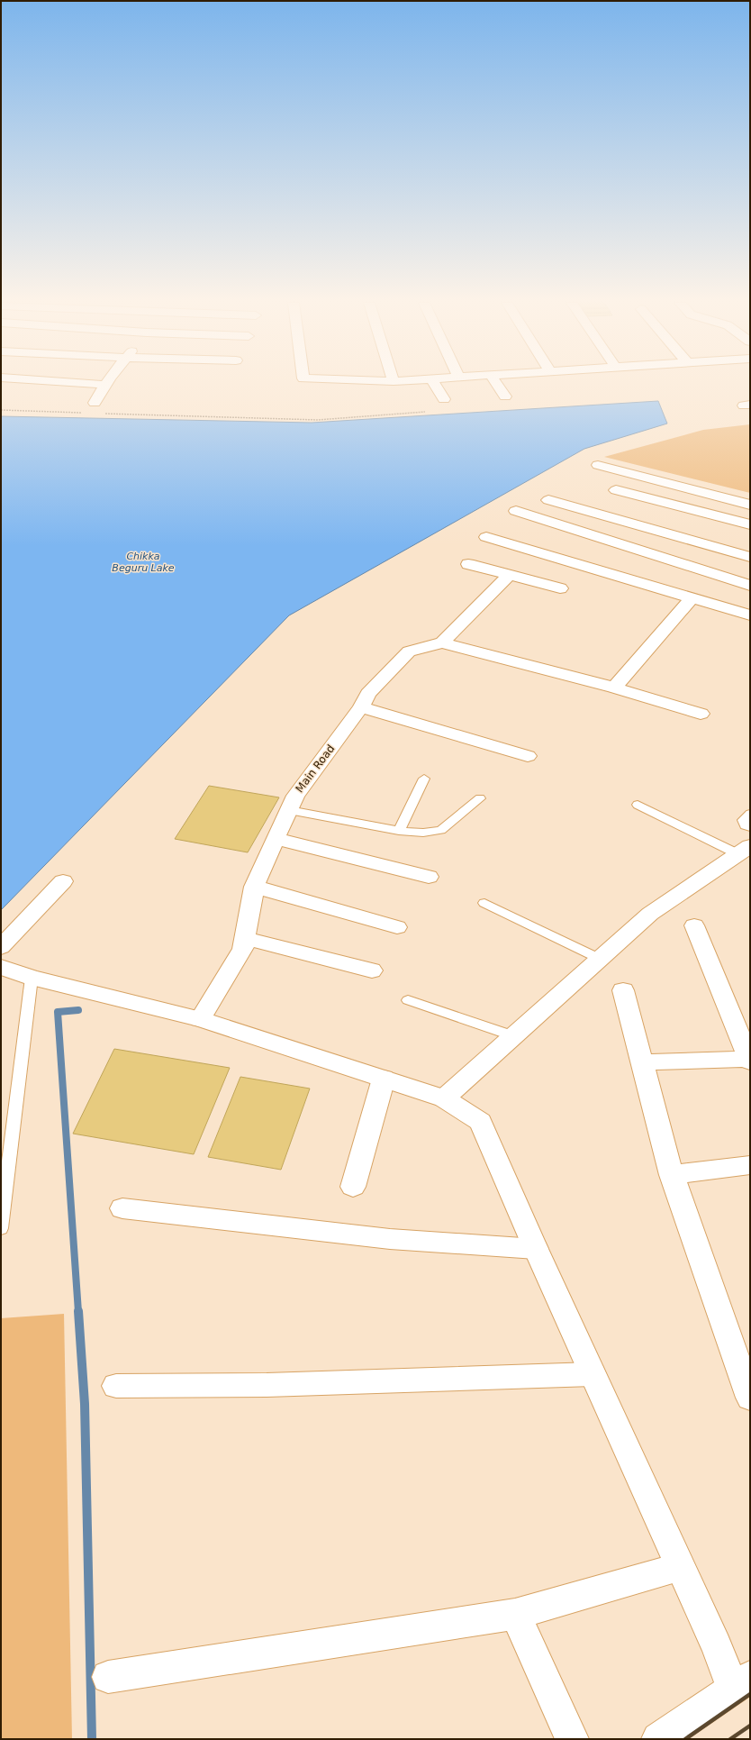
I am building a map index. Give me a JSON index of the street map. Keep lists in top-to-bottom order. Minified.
{"streets":{"street":["Main Road"]},"water":["Chikka Beguru Lake"]}
